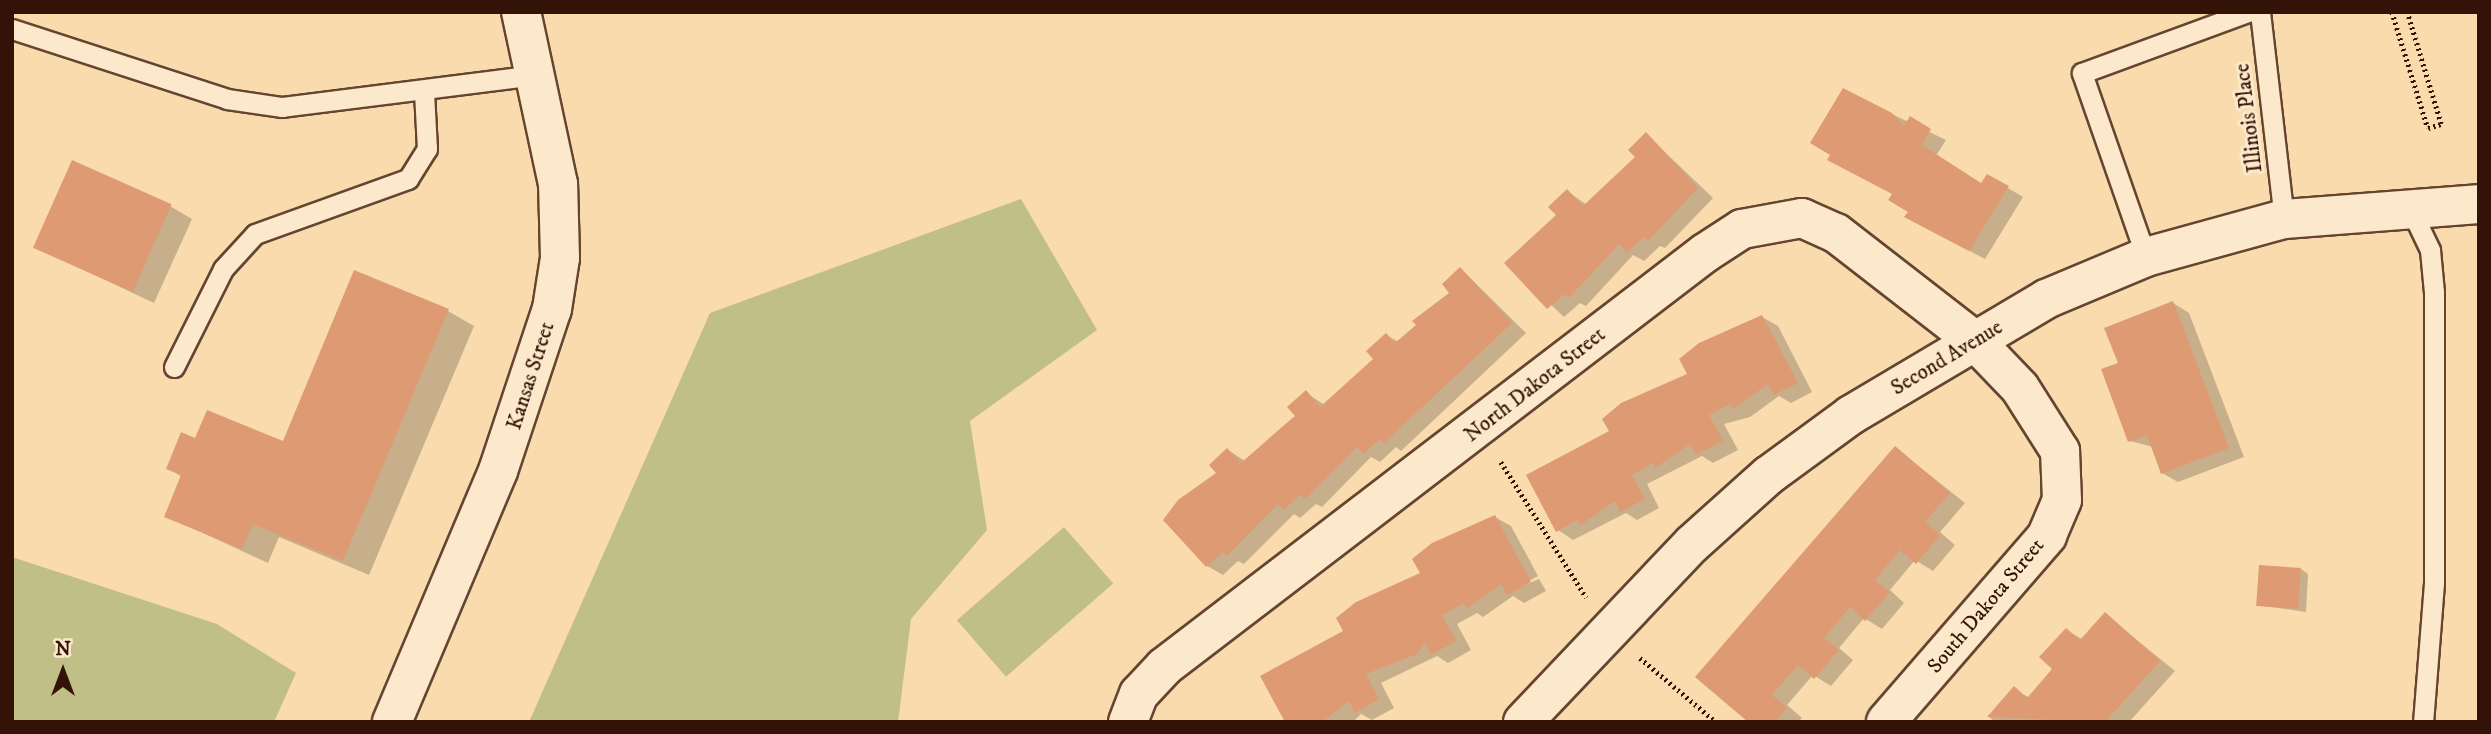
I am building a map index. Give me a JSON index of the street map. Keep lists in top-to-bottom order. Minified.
{"streets":{"street":["Second Avenue","Kansas Street","North Dakota Street","South Dakota Street"],"lane":["Illinois Place"]},"crossings":[["Illinois Place","Second Avenue"],["Second Avenue","North Dakota Street"],["Second Avenue","South Dakota Street"],["North Dakota Street","South Dakota Street"]],"north":"top"}
